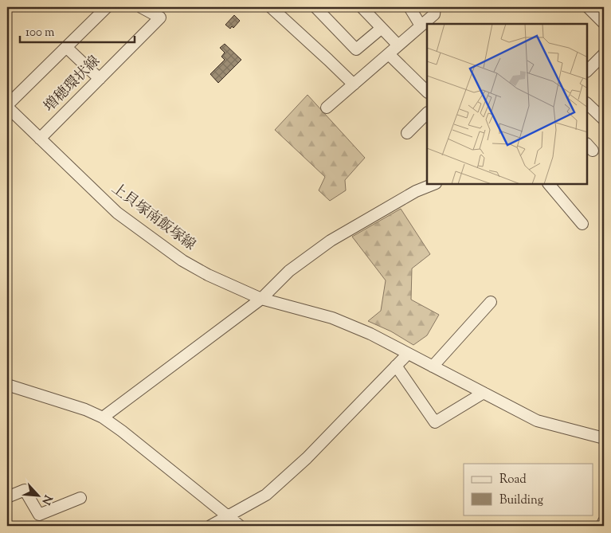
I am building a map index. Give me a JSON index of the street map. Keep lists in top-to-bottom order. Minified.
{"streets":{"street":["増穂環状線","上貝塚南飯塚線"]},"crossings":[["増穂環状線","上貝塚南飯塚線"]],"legend":["Road","Building"],"scale_bar":"100 m","north":"bottom right"}
